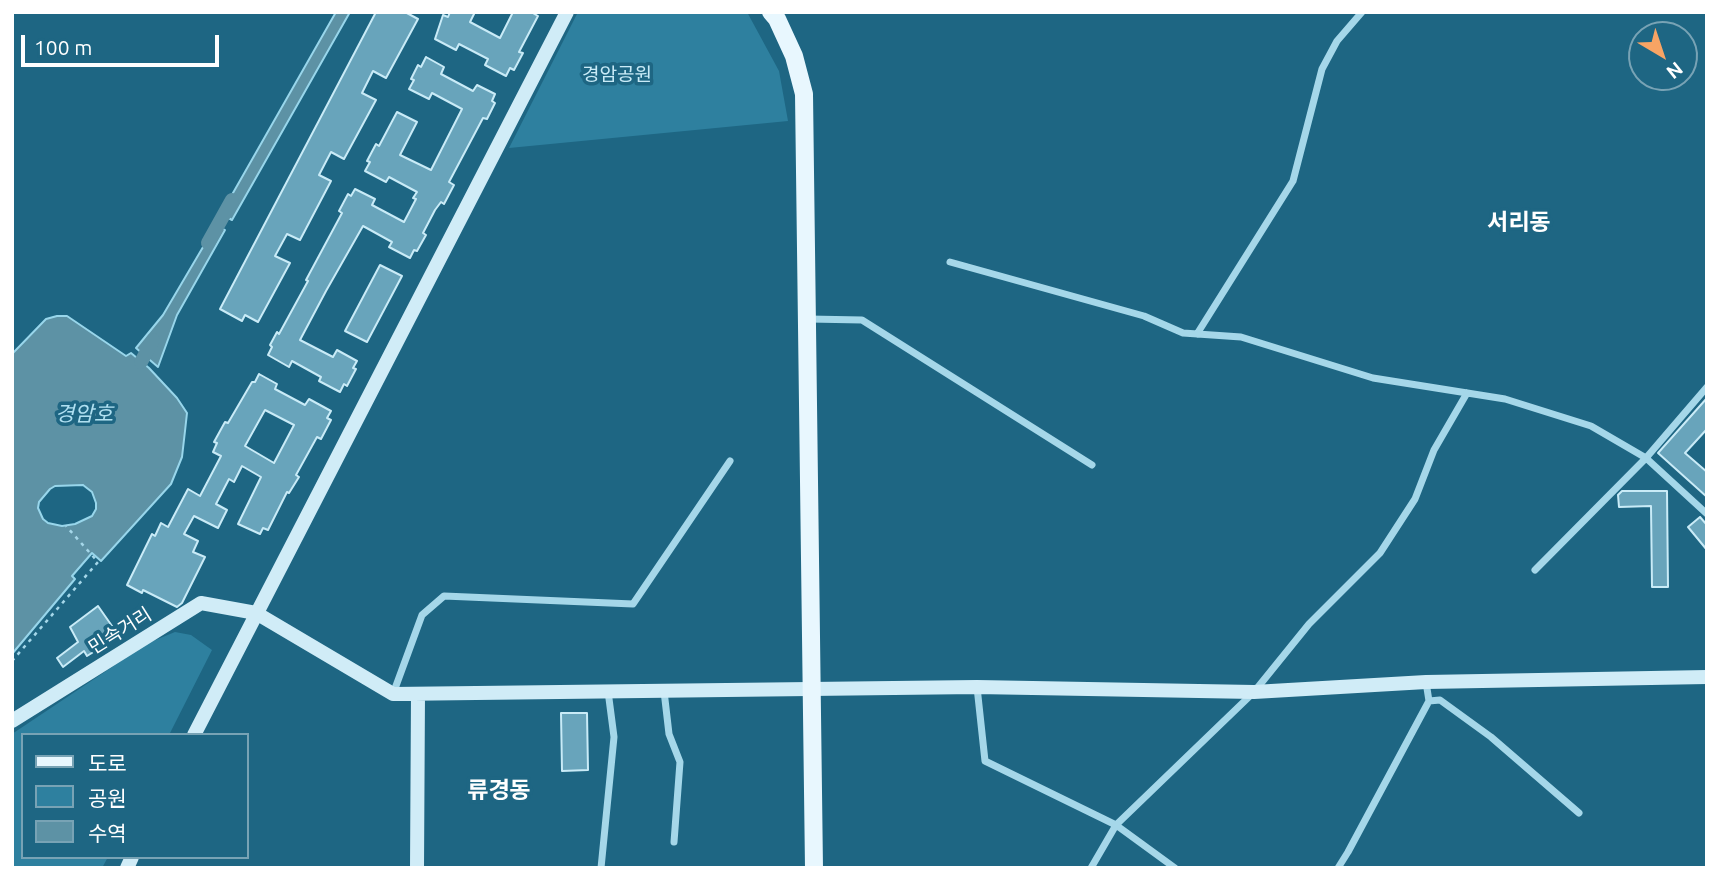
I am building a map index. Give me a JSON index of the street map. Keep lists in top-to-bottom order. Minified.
{"streets":{"street":["민속거리"]},"districts":["서리동","류경동"],"water":["경암호"],"parks":["경암공원"],"legend":["도로","공원","수역"],"scale_bar":"100 m","north":"bottom right"}
